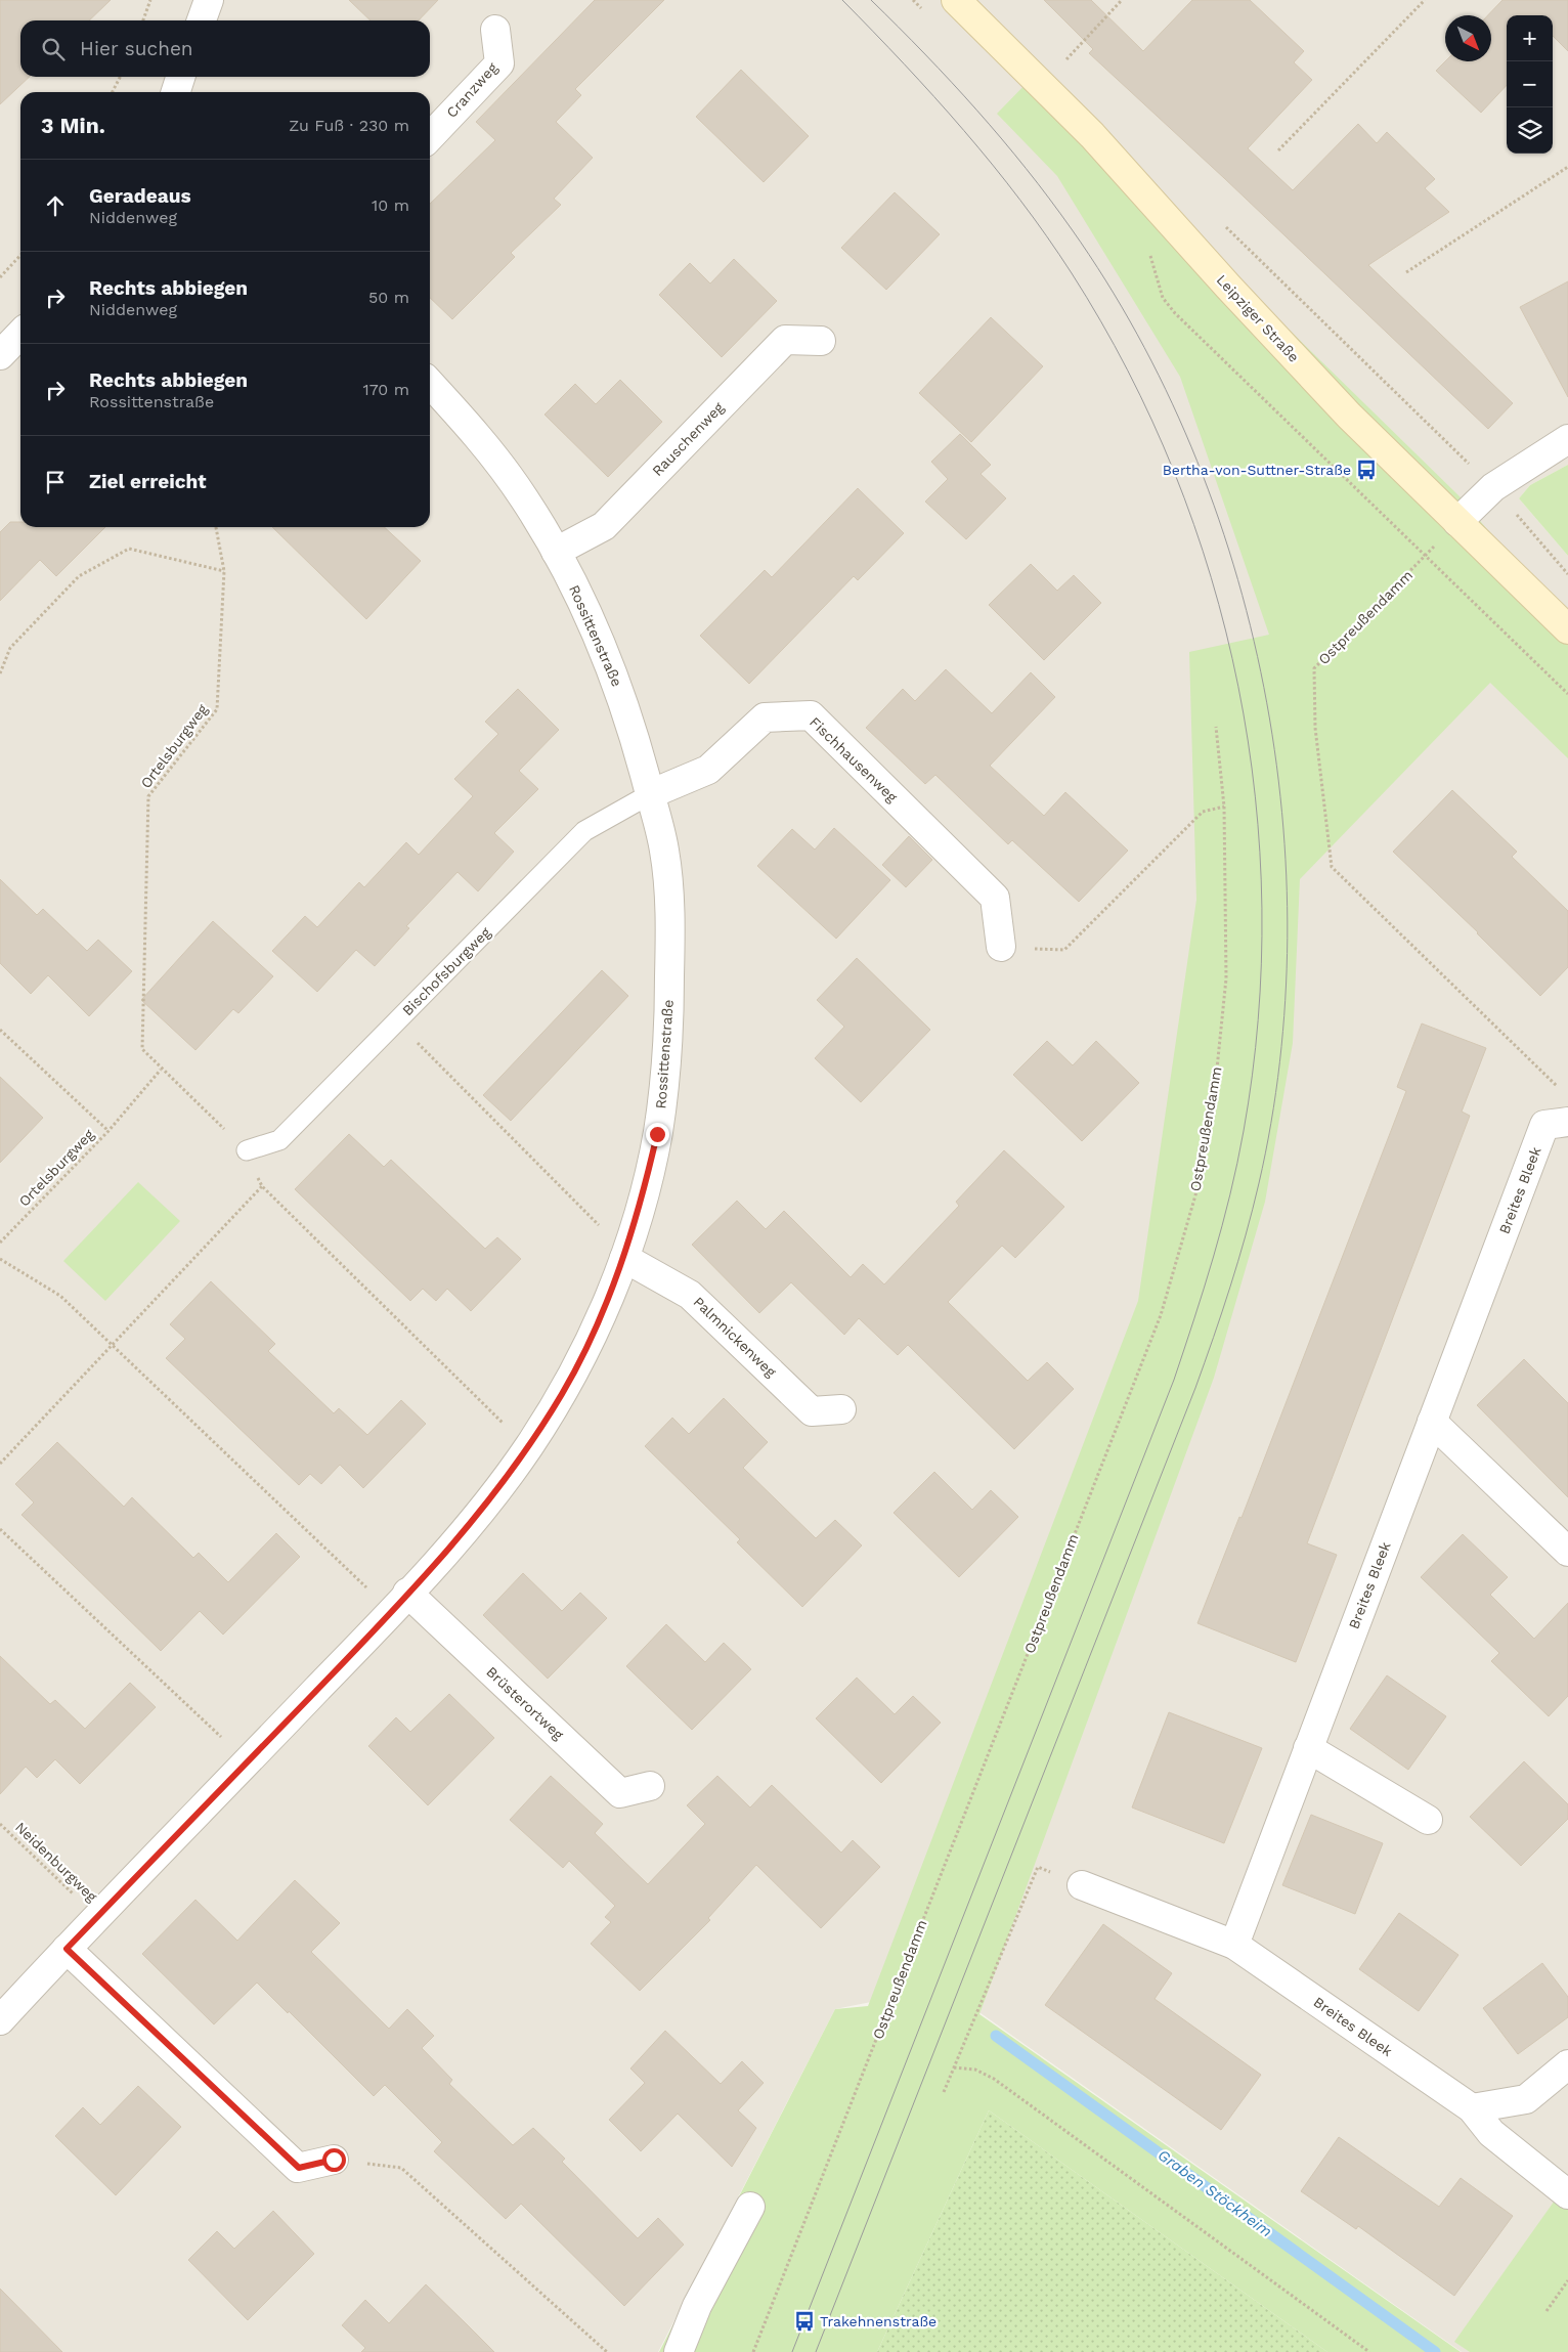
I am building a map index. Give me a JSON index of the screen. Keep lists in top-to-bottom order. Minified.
{"streets":{"street":["Cranzweg","Leipziger Straße","Rauschenweg","Rossittenstraße","Fischhausenweg","Breites Bleek","Palmnickenweg","Brüsterortweg"],"lane":["Bischofsburgweg"],"path":["Ostpreußendamm","Ortelsburgweg","Neidenburgweg"]},"crossings":[["Leipziger Straße","Ostpreußendamm"],["Rauschenweg","Rossittenstraße"],["Rossittenstraße","Fischhausenweg"],["Rossittenstraße","Bischofsburgweg"],["Rossittenstraße","Palmnickenweg"],["Rossittenstraße","Brüsterortweg"],["Rossittenstraße","Neidenburgweg"],["Ortelsburgweg","Bischofsburgweg"],["Fischhausenweg","Bischofsburgweg"]],"water":["Graben Stöckheim"],"places":{"bus stop":["Bertha-von-Suttner-Straße","Trakehnenstraße"]},"north":"bottom right","page":{"map_buttons":["+","−"],"search":"Hier suchen","heading":["3 Min.","Zu Fuß · 230 m"],"list":[["Geradeaus","Niddenweg","10 m"],["Rechts abbiegen","Niddenweg","50 m"],["Rechts abbiegen","Rossittenstraße","170 m"],"Ziel erreicht"]}}
